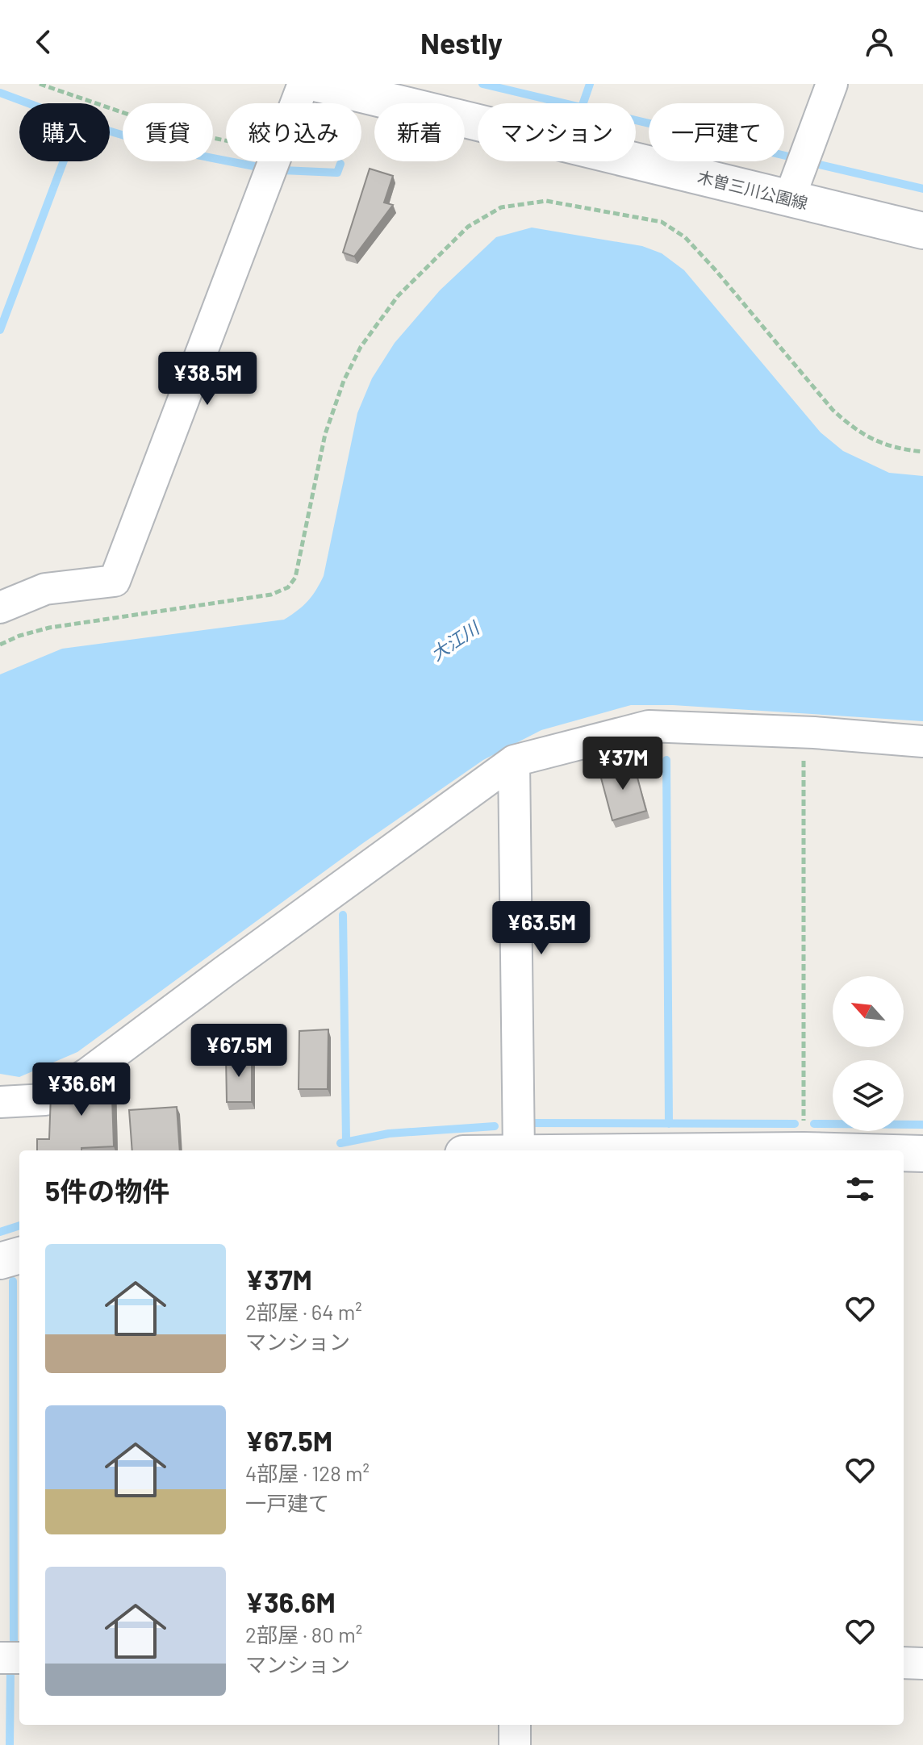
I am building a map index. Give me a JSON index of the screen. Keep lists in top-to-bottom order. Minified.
{"streets":{"main road":["木曽三川公園線"]},"water":["大江川"],"north":"top left","page":{"header":"Nestly","chip":["購入","賃貸","絞り込み","新着","マンション","一戸建て"],"price":["¥38.5M","¥37M","¥63.5M","¥67.5M","¥36.6M"],"heading":"5件の物件","list":[{"name":"¥37M","note":"2部屋 · 64 m² · マンション"},{"name":"¥67.5M","note":"4部屋 · 128 m² · 一戸建て"},{"name":"¥36.6M","note":"2部屋 · 80 m² · マンション"}]}}
